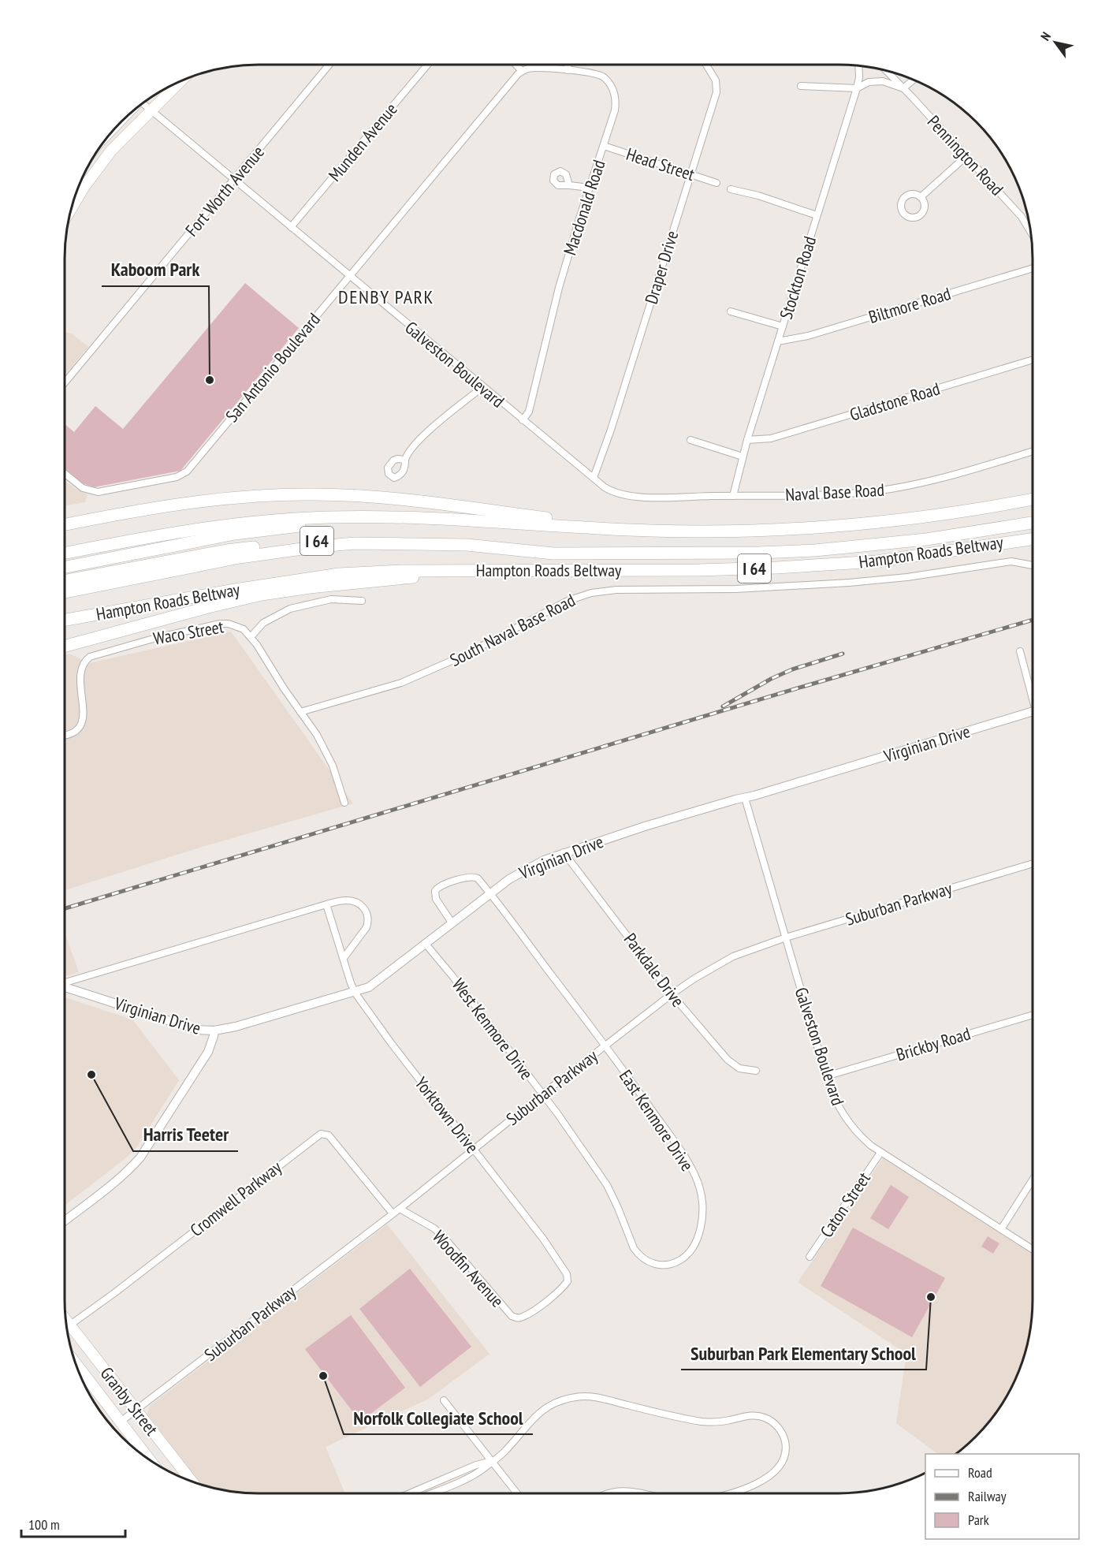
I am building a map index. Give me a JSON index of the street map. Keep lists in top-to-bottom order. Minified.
{"streets":{"highway":["I 64","Hampton Roads Beltway"],"main road":["Granby Street"],"street":["Munden Avenue","Pennington Road","Head Street","Fort Worth Avenue","Macdonald Road","Draper Drive","Stockton Road","Biltmore Road","Galveston Boulevard","San Antonio Boulevard","Gladstone Road","Naval Base Road","South Naval Base Road","Waco Street","Virginian Drive","Suburban Parkway","Parkdale Drive","West Kenmore Drive","Brickby Road","Yorktown Drive","East Kenmore Drive","Cromwell Parkway","Caton Street","Woodfin Avenue"]},"crossings":[["Munden Avenue","Galveston Boulevard"],["Head Street","Macdonald Road"],["Head Street","Draper Drive"],["Fort Worth Avenue","Galveston Boulevard"],["Macdonald Road","Galveston Boulevard"],["Macdonald Road","San Antonio Boulevard"],["Draper Drive","Galveston Boulevard"],["Stockton Road","Biltmore Road"],["Stockton Road","Gladstone Road"],["Stockton Road","Naval Base Road"],["Galveston Boulevard","San Antonio Boulevard"],["Galveston Boulevard","Naval Base Road"],["Galveston Boulevard","Virginian Drive"],["Galveston Boulevard","Suburban Parkway"],["Galveston Boulevard","Brickby Road"],["Galveston Boulevard","Caton Street"],["South Naval Base Road","Waco Street"],["Virginian Drive","Parkdale Drive"],["Virginian Drive","West Kenmore Drive"],["Virginian Drive","Yorktown Drive"],["Virginian Drive","East Kenmore Drive"],["Suburban Parkway","Parkdale Drive"],["Suburban Parkway","West Kenmore Drive"],["Suburban Parkway","Yorktown Drive"],["Suburban Parkway","East Kenmore Drive"],["Suburban Parkway","Cromwell Parkway"],["Suburban Parkway","Woodfin Avenue"],["Suburban Parkway","Granby Street"],["West Kenmore Drive","East Kenmore Drive"],["Yorktown Drive","Woodfin Avenue"],["Cromwell Parkway","Granby Street"]],"districts":["DENBY PARK"],"places":["Kaboom Park","Harris Teeter","Suburban Park Elementary School","Norfolk Collegiate School"],"legend":["Road","Railway","Park"],"scale_bar":"100 m","north":"top left"}
